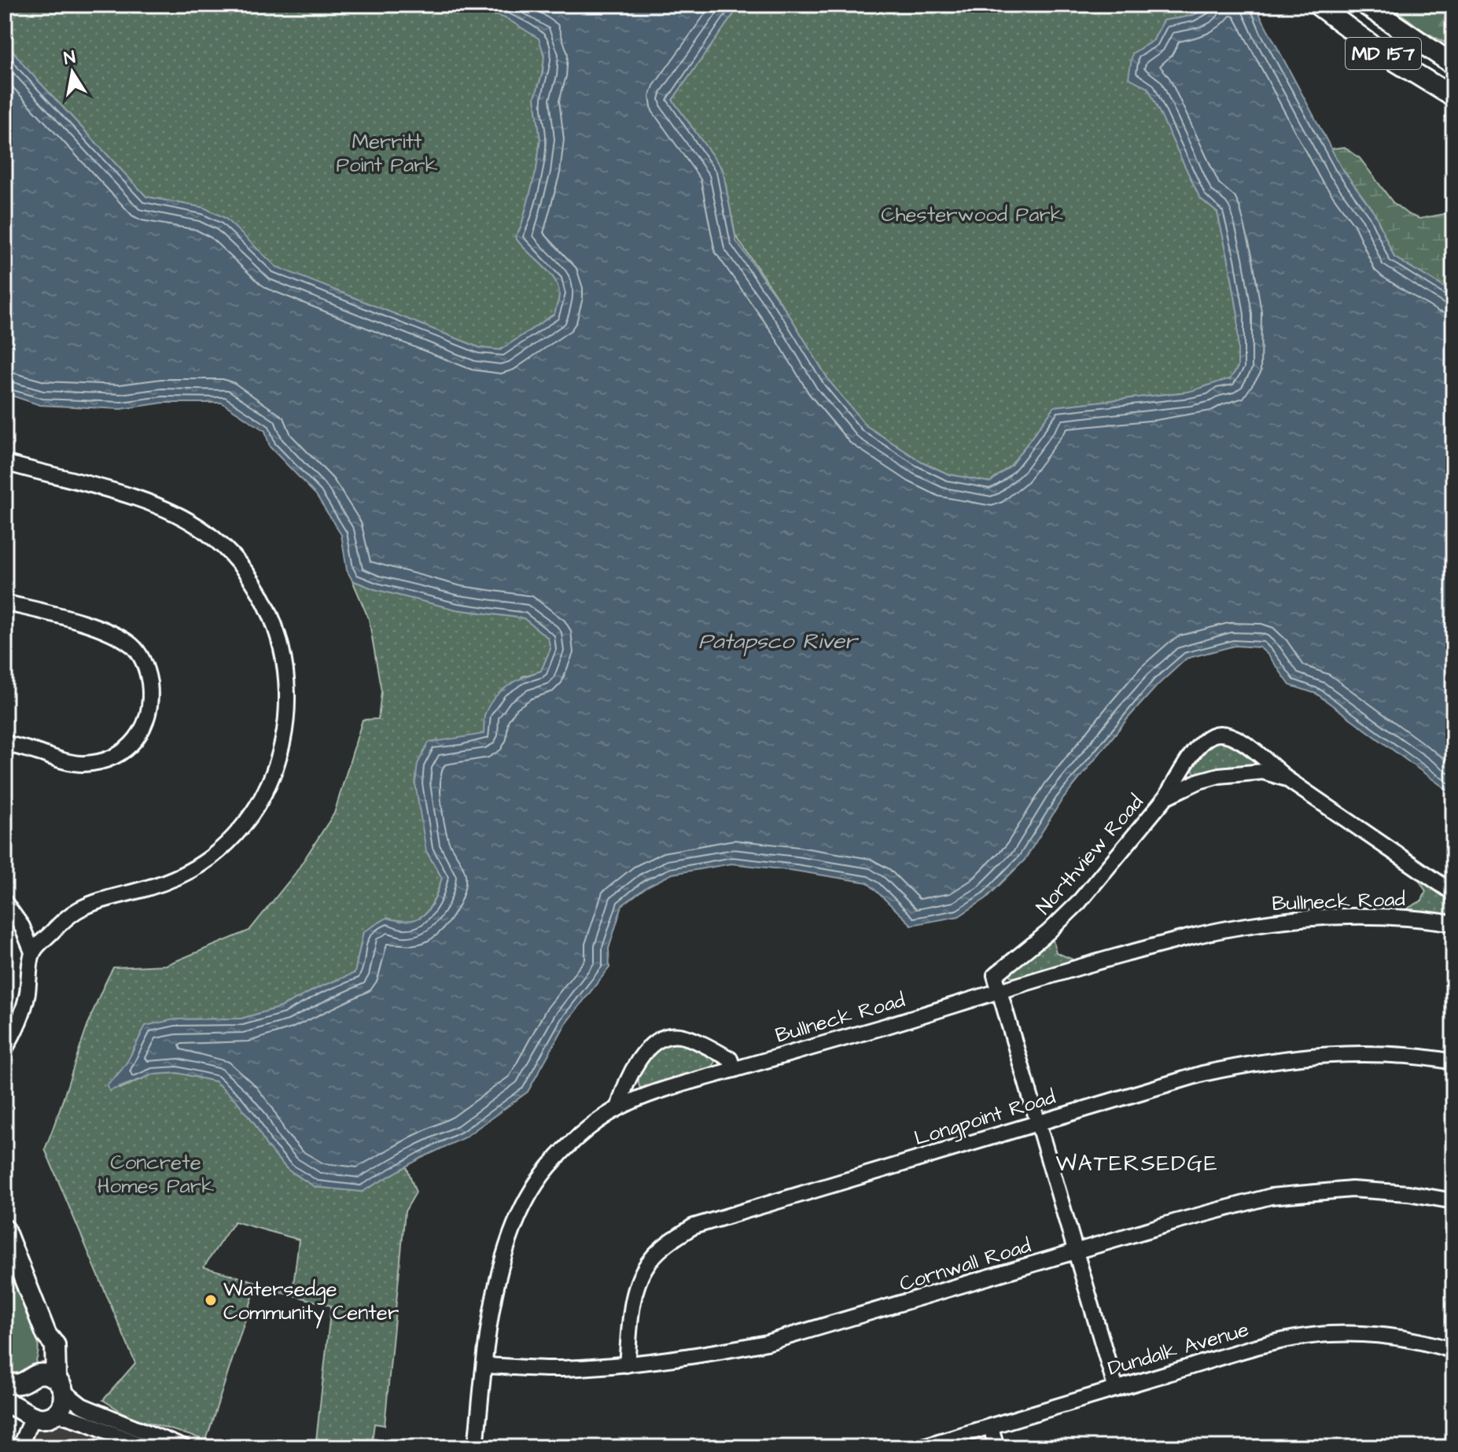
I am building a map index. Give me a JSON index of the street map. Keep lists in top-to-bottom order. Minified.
{"streets":{"main road":["MD 157"],"street":["Northview Road","Bullneck Road","Longpoint Road","Cornwall Road","Dundalk Avenue"]},"crossings":[["Northview Road","Bullneck Road"],["Bullneck Road","Cornwall Road"],["Longpoint Road","Cornwall Road"]],"districts":["WATERSEDGE"],"water":["Patapsco River"],"parks":["Merritt Point Park","Chesterwood Park","Concrete Homes Park"],"places":["Watersedge Community Center"],"north":"top"}
